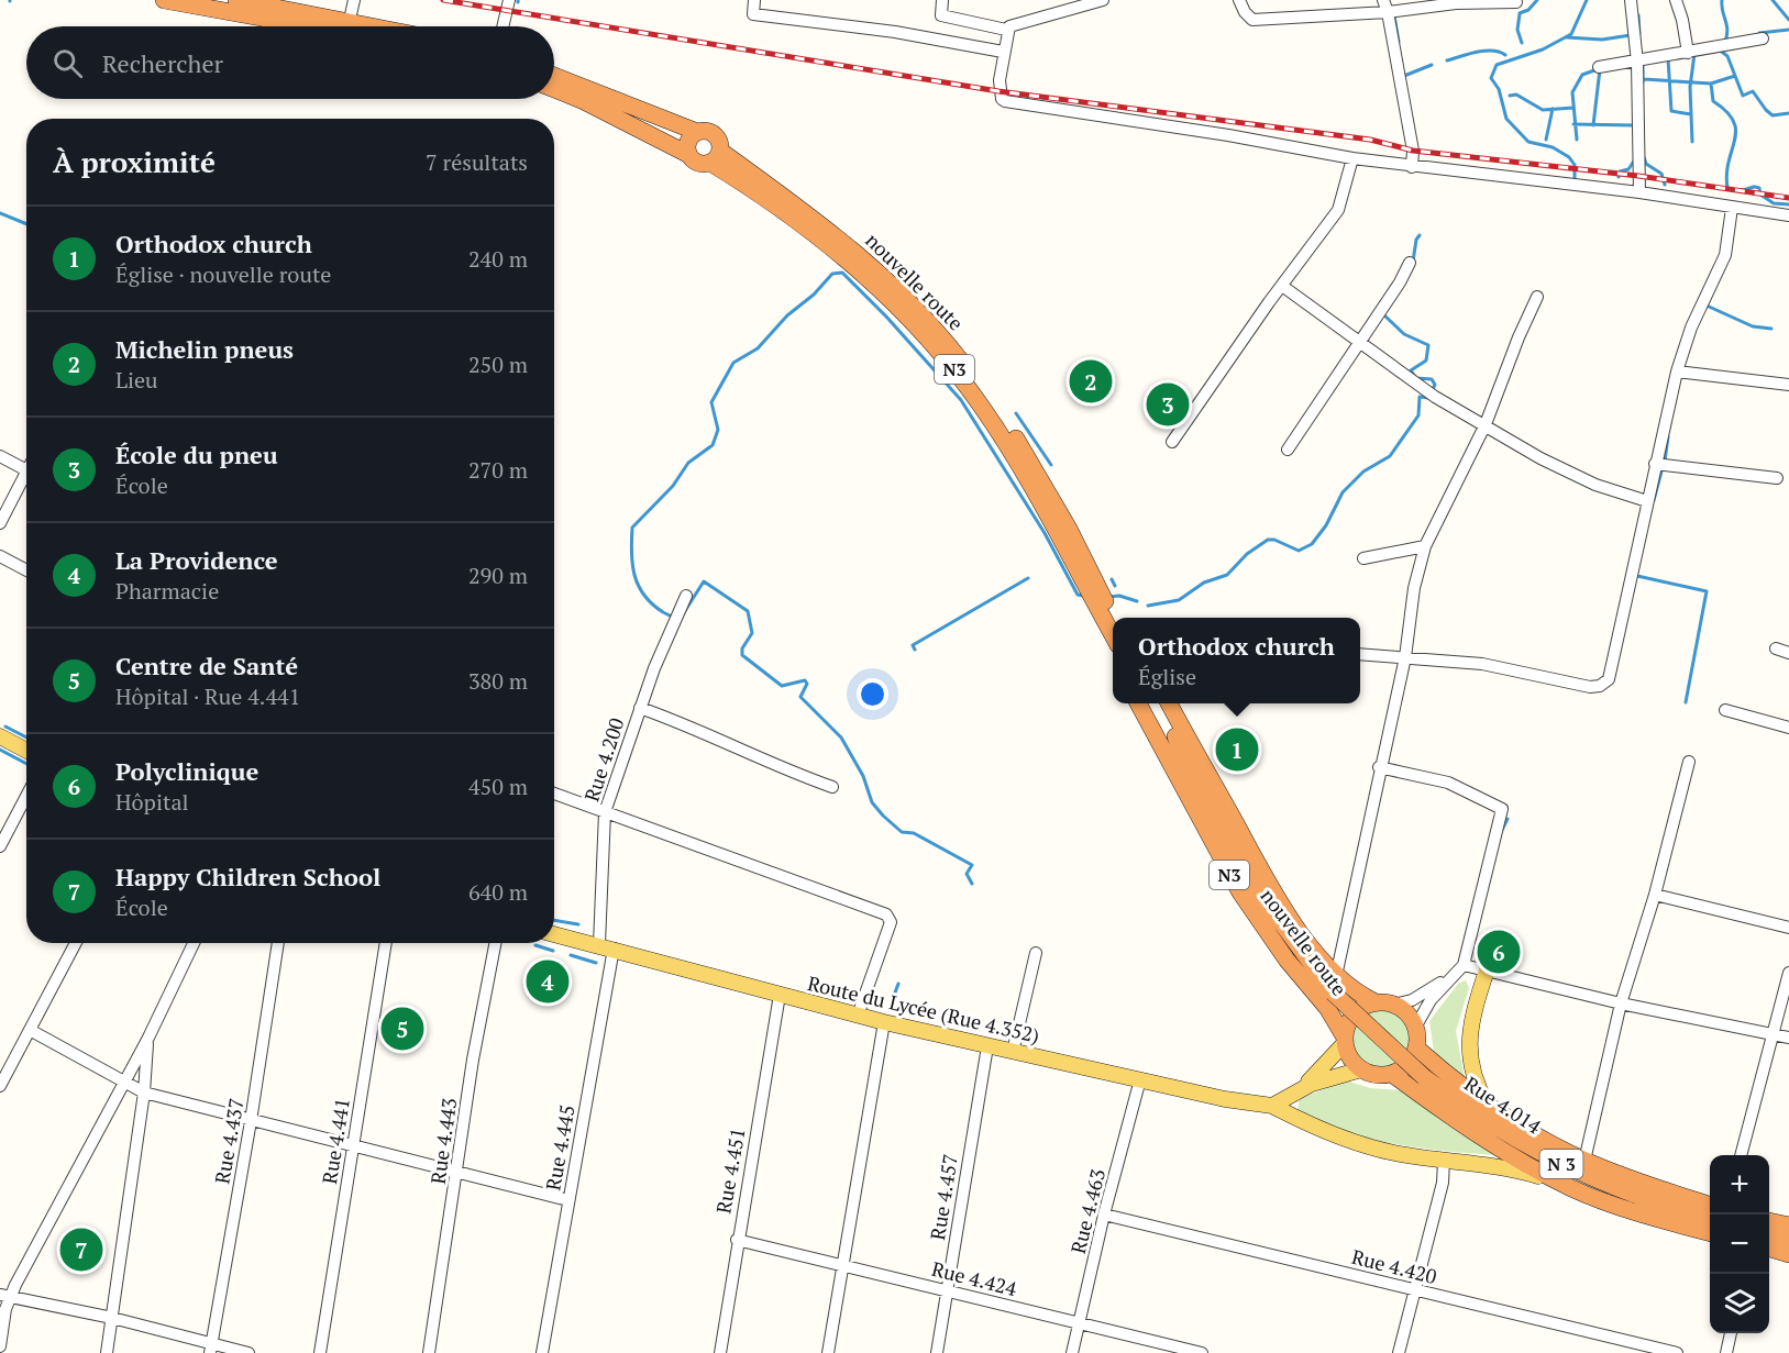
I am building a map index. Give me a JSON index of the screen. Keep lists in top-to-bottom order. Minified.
{"streets":{"highway":["nouvelle route","N3","Rue 4.014","N 3"],"main road":["Route du Lycée (Rue 4.352)"],"street":["Rue 4.200","Rue 4.437","Rue 4.441","Rue 4.443","Rue 4.445","Rue 4.451","Rue 4.457","Rue 4.463","Rue 4.420","Rue 4.424"]},"crossings":[["nouvelle route","Rue 4.014"],["Rue 4.200","Route du Lycée (Rue 4.352)"],["Rue 4.200","Rue 4.445"],["Route du Lycée (Rue 4.352)","Rue 4.445"],["Route du Lycée (Rue 4.352)","Rue 4.451"],["Route du Lycée (Rue 4.352)","Rue 4.457"],["Route du Lycée (Rue 4.352)","Rue 4.463"],["Rue 4.451","Rue 4.424"],["Rue 4.457","Rue 4.424"],["Rue 4.463","Rue 4.420"],["Rue 4.463","Rue 4.424"]],"page":{"search":"Rechercher","heading":["À proximité","7 résultats"],"list":[{"mark":"1","name":"Orthodox church","note":"Église · nouvelle route","value":"240 m"},{"mark":"2","name":"Michelin pneus","note":"Lieu","value":"250 m"},{"mark":"3","name":"École du pneu","note":"École","value":"270 m"},{"mark":"4","name":"La Providence","note":"Pharmacie","value":"290 m"},{"mark":"5","name":"Centre de Santé","note":"Hôpital · Rue 4.441","value":"380 m"},{"mark":"6","name":"Polyclinique","note":"Hôpital","value":"450 m"},{"mark":"7","name":"Happy Children School","note":"École","value":"640 m"}],"pins":["2","3","1","6","4","5","7"],"popup":["Orthodox church","Église"],"map_buttons":["+","−"]}}
